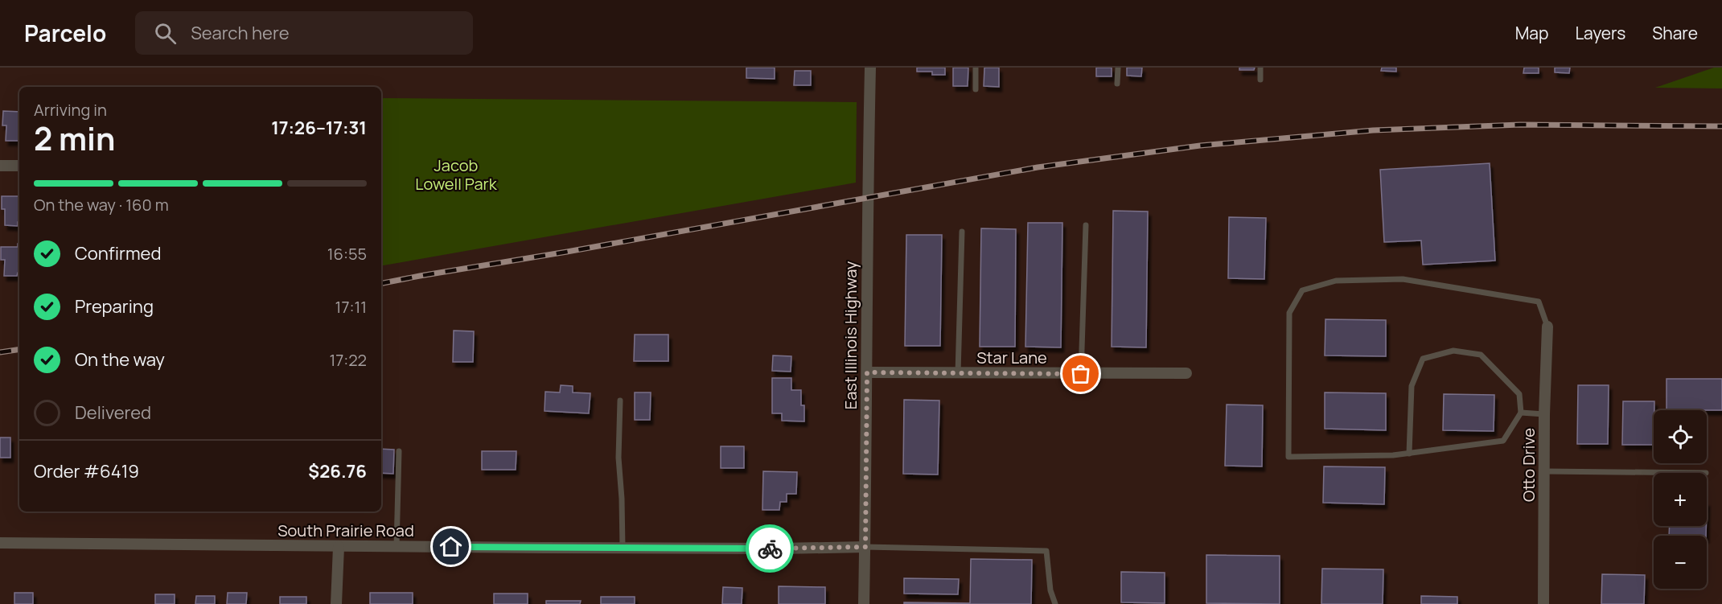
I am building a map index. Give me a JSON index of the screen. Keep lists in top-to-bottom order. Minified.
{"streets":{"street":["East Illinois Highway","Star Lane","Otto Drive","South Prairie Road"]},"crossings":[["East Illinois Highway","Star Lane"],["East Illinois Highway","South Prairie Road"]],"parks":["Jacob Lowell Park"],"page":{"header":"Parcelo","search":"Search here","nav":["Map","Layers","Share"],"heading":["2 min","Arriving in","17:26–17:31"],"panel":["Order #6419","$26.76"],"bar":"On the way · 160 m","list":[["Confirmed","16:55"],["Preparing","17:11"],["On the way","17:22"],"Delivered"],"map_buttons":["+","−"]}}
